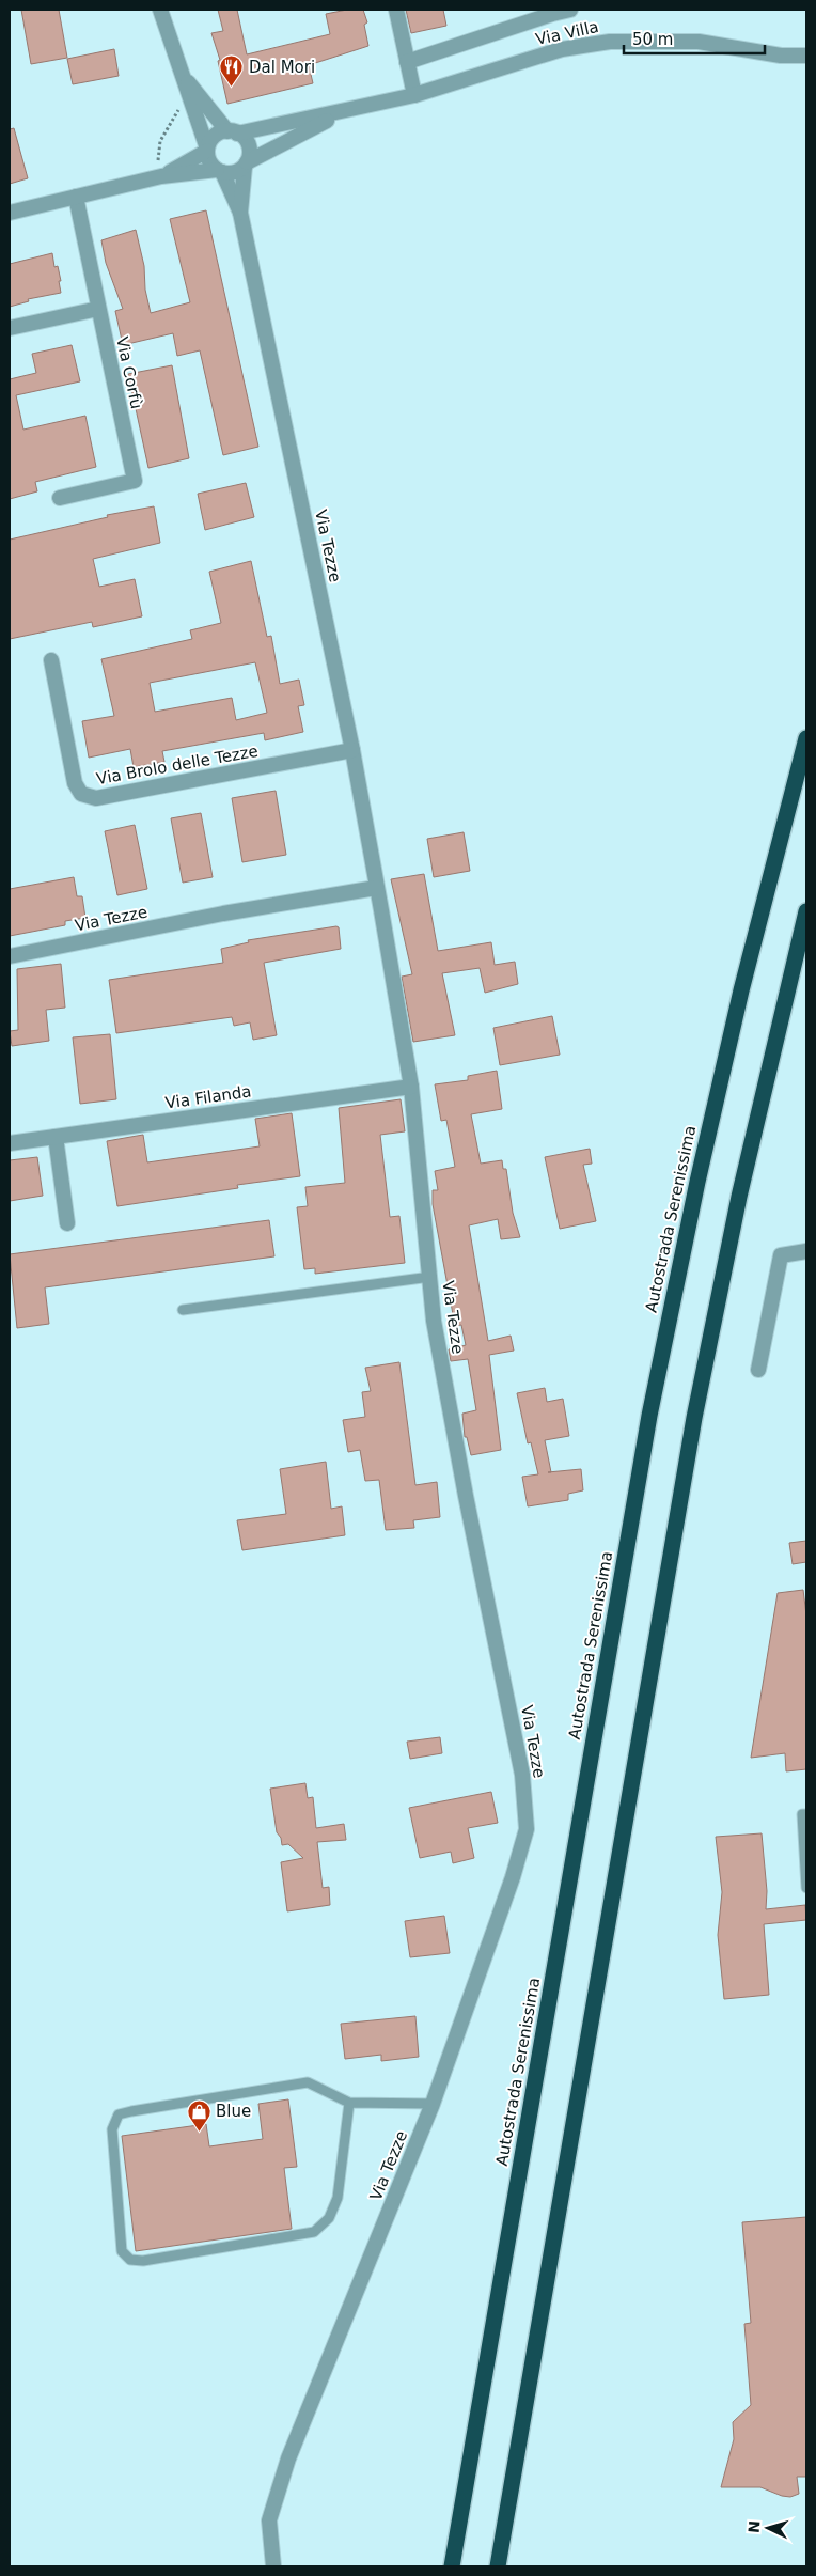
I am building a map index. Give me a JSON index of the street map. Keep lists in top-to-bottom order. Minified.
{"streets":{"highway":["Autostrada Serenissima"],"street":["Via Villa","Via Corfù","Via Tezze","Via Brolo delle Tezze","Via Filanda"]},"crossings":[["Via Villa","Via Tezze"],["Via Tezze","Via Brolo delle Tezze"],["Via Tezze","Via Filanda"]],"places":{"restaurant":["Dal Mori"],"shop":["Blue"]},"scale_bar":"50 m","north":"left"}
